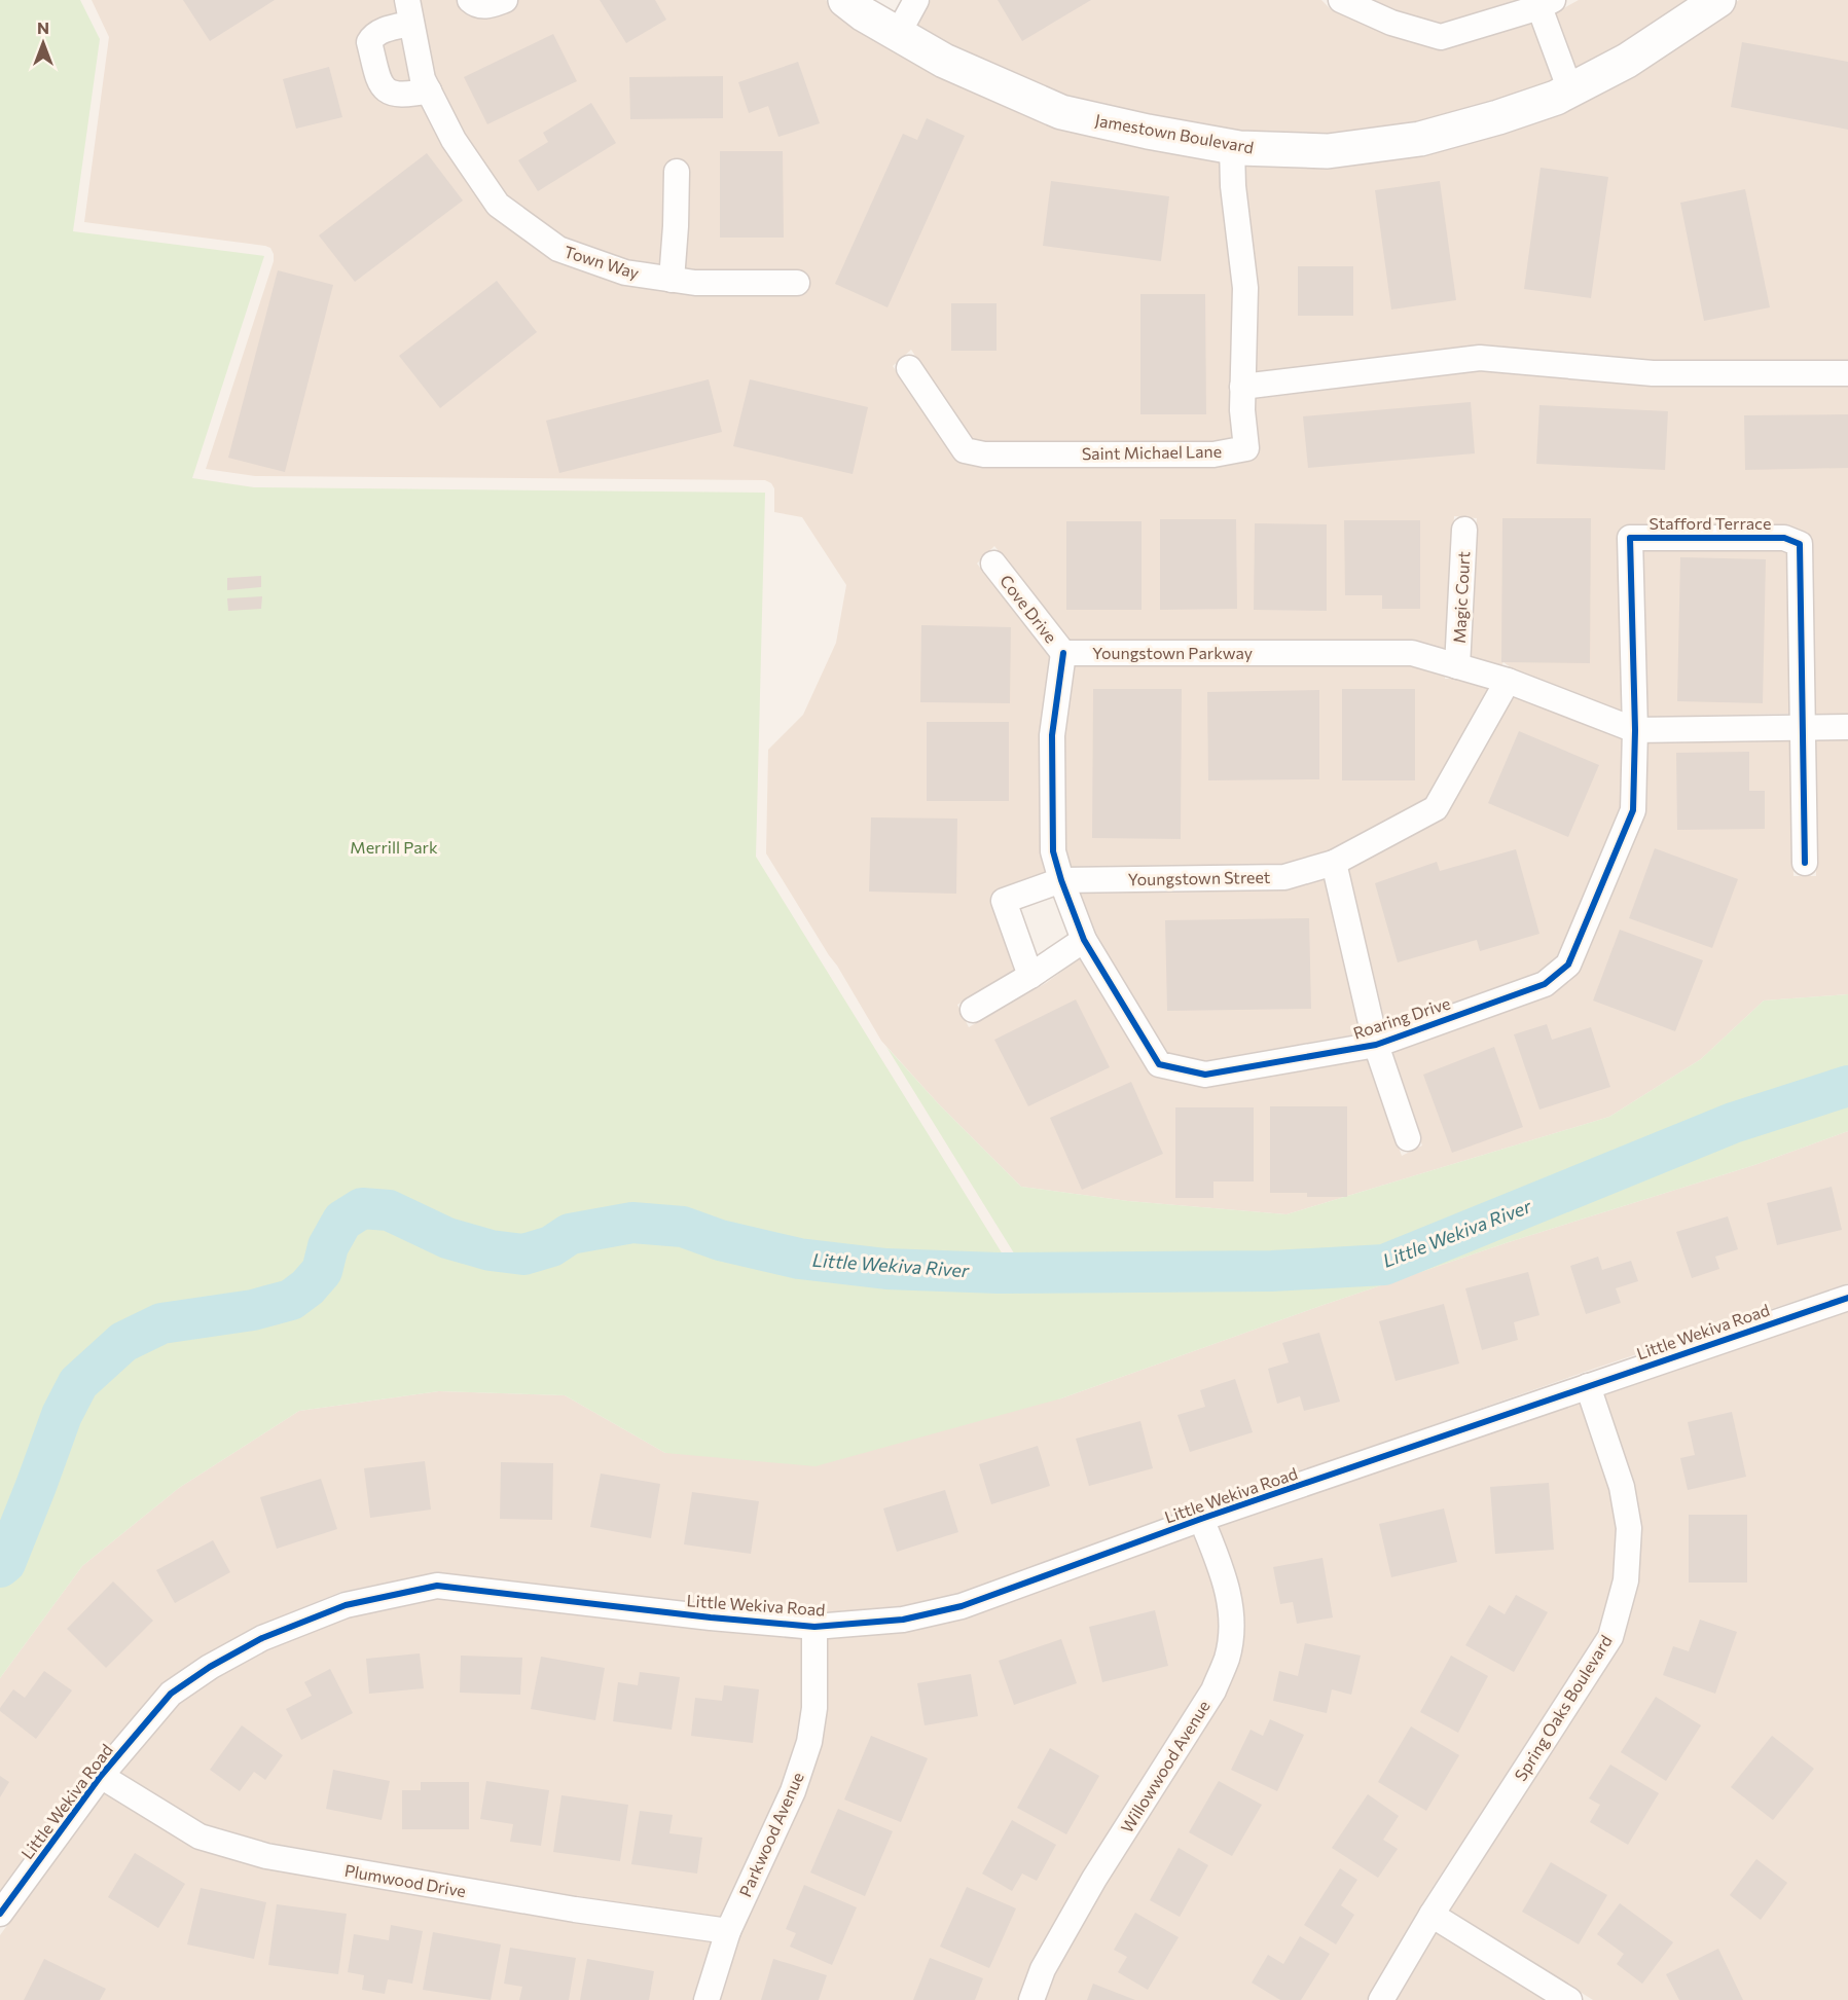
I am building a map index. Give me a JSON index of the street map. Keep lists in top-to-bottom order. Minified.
{"streets":{"street":["Jamestown Boulevard","Town Way","Saint Michael Lane","Stafford Terrace","Magic Court","Cove Drive","Youngstown Parkway","Youngstown Street","Roaring Drive","Little Wekiva Road","Spring Oaks Boulevard","Willowwood Avenue","Parkwood Avenue","Plumwood Drive"]},"crossings":[["Jamestown Boulevard","Saint Michael Lane"],["Stafford Terrace","Youngstown Parkway"],["Stafford Terrace","Roaring Drive"],["Magic Court","Youngstown Parkway"],["Cove Drive","Youngstown Parkway"],["Youngstown Parkway","Roaring Drive"],["Youngstown Street","Roaring Drive"],["Little Wekiva Road","Spring Oaks Boulevard"],["Little Wekiva Road","Willowwood Avenue"],["Little Wekiva Road","Parkwood Avenue"],["Little Wekiva Road","Plumwood Drive"],["Parkwood Avenue","Plumwood Drive"]],"water":["Little Wekiva River"],"parks":["Merrill Park"],"north":"top"}
